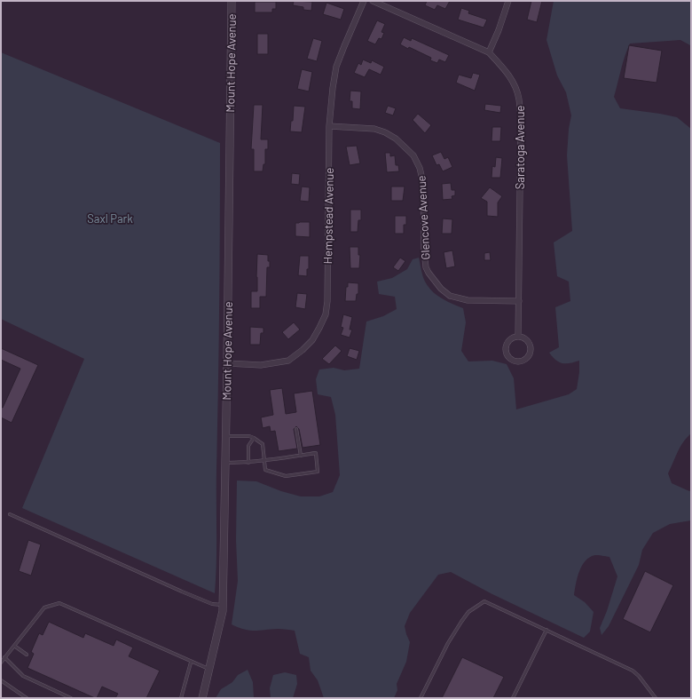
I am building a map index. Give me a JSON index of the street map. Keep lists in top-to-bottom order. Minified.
{"streets":{"street":["Mount Hope Avenue","Saratoga Avenue","Hempstead Avenue","Glencove Avenue"]},"crossings":[["Mount Hope Avenue","Hempstead Avenue"],["Saratoga Avenue","Glencove Avenue"],["Hempstead Avenue","Glencove Avenue"]],"parks":["Saxl Park"]}
